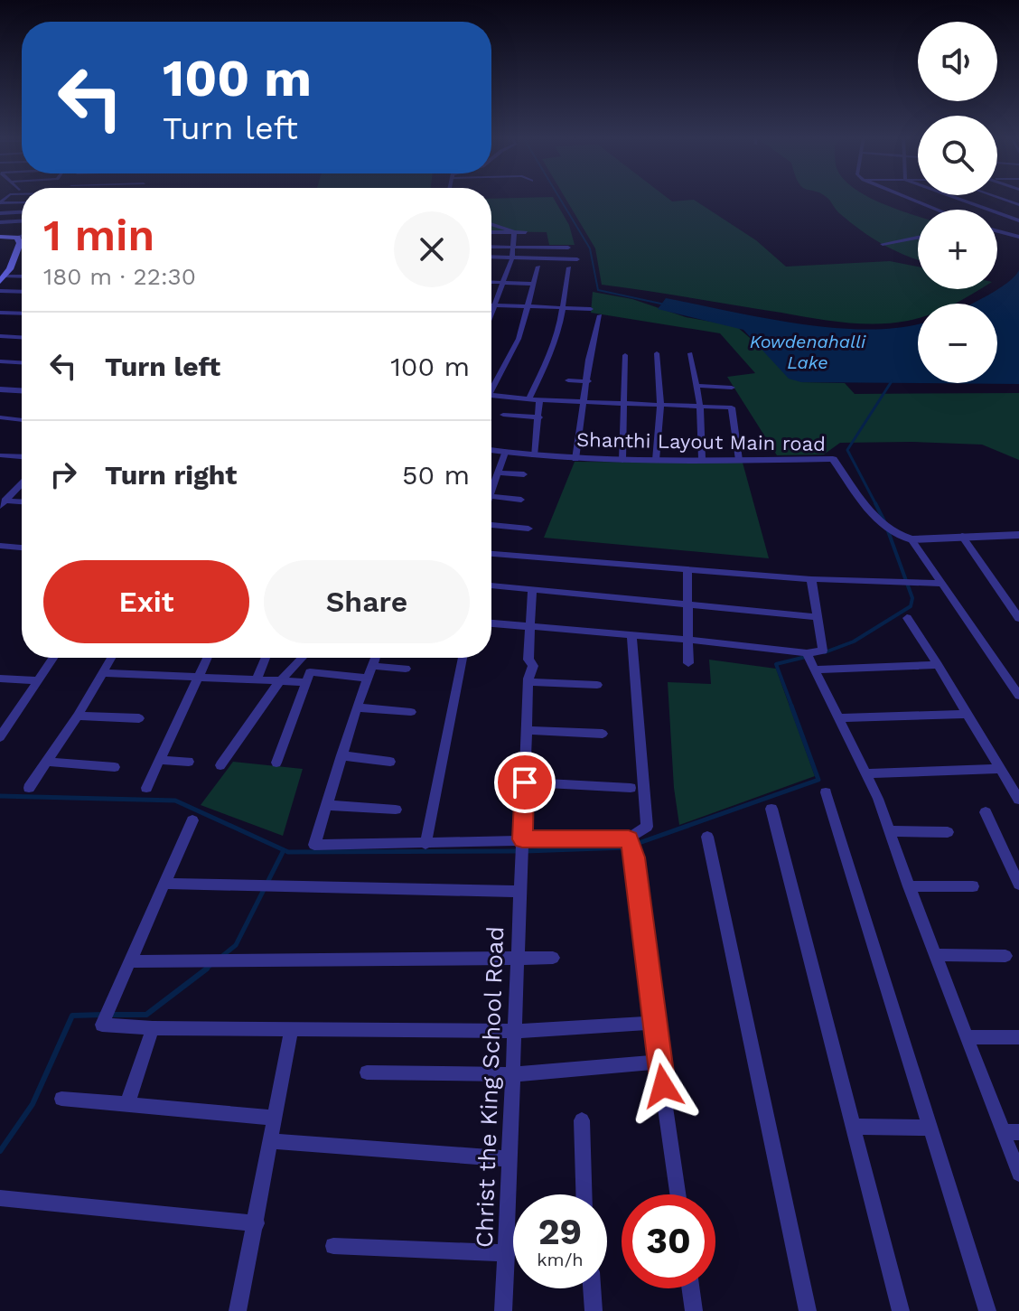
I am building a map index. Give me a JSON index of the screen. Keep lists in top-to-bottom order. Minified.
{"streets":{"street":["Shanthi Layout Main road","Christ the King School Road"]},"water":["Kowdenahalli Lake"],"page":{"map_buttons":["+","−"],"turn":["100 m","Turn left"],"heading":["1 min","180 m · 22:30"],"list":[{"name":"Turn left","value":"100 m"},{"name":"Turn right","value":"50 m"}],"buttons":["Exit","Share"],"speed":"29 km/h","limit":"30"}}
